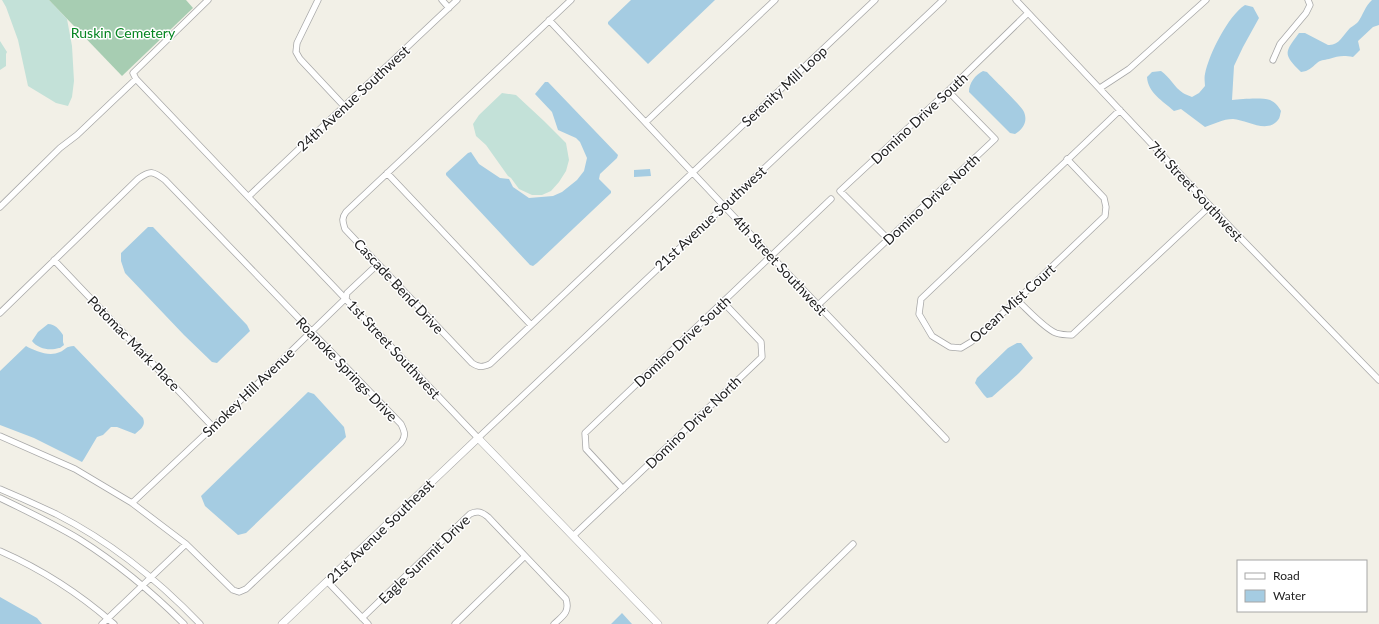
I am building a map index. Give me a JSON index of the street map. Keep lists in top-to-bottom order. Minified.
{"streets":{"street":["Serenity Mill Loop","24th Avenue Southwest","Domino Drive South","7th Street Southwest","Domino Drive North","21st Avenue Southwest","4th Street Southwest","Cascade Bend Drive","Ocean Mist Court","Potomac Mark Place","1st Street Southwest","Roanoke Springs Drive","Smokey Hill Avenue","21st Avenue Southeast","Eagle Summit Drive"]},"crossings":[["Serenity Mill Loop","4th Street Southwest"],["Serenity Mill Loop","Cascade Bend Drive"],["24th Avenue Southwest","1st Street Southwest"],["Domino Drive South","7th Street Southwest"],["Domino Drive South","Domino Drive North"],["Domino Drive South","4th Street Southwest"],["7th Street Southwest","Ocean Mist Court"],["Domino Drive North","4th Street Southwest"],["Domino Drive North","1st Street Southwest"],["21st Avenue Southwest","4th Street Southwest"],["21st Avenue Southwest","1st Street Southwest"],["21st Avenue Southwest","21st Avenue Southeast"],["4th Street Southwest","Cascade Bend Drive"],["Cascade Bend Drive","Smokey Hill Avenue"],["Potomac Mark Place","Roanoke Springs Drive"],["Potomac Mark Place","Smokey Hill Avenue"],["1st Street Southwest","Smokey Hill Avenue"],["1st Street Southwest","21st Avenue Southeast"],["Roanoke Springs Drive","Smokey Hill Avenue"]],"parks":["Ruskin Cemetery"],"legend":["Road","Water"]}
